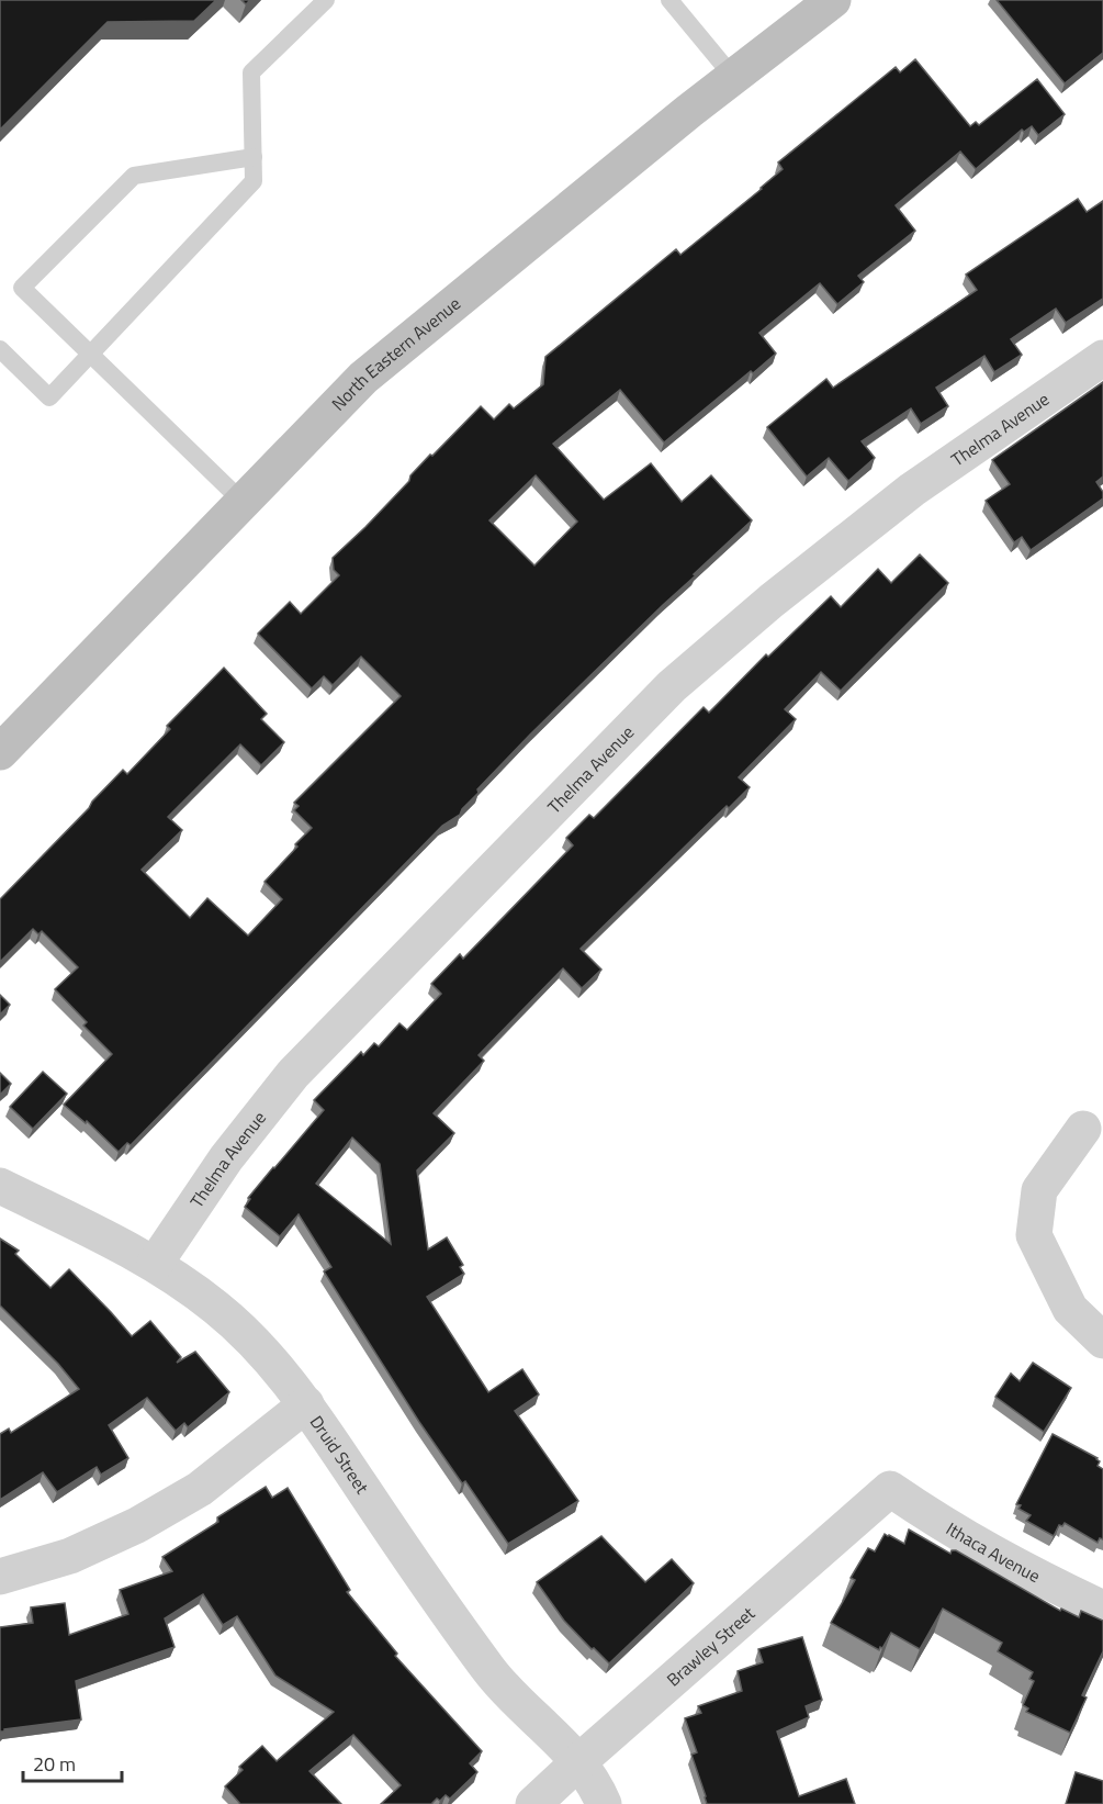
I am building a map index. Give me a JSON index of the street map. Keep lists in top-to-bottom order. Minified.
{"streets":{"main road":["North Eastern Avenue"],"street":["Thelma Avenue","Druid Street","Ithaca Avenue","Brawley Street"]},"crossings":[["Thelma Avenue","Druid Street"],["Druid Street","Brawley Street"],["Ithaca Avenue","Brawley Street"]],"scale_bar":"20 m"}
